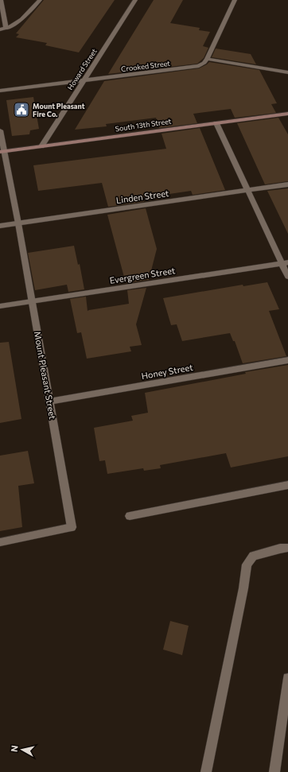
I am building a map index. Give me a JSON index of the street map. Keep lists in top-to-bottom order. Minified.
{"streets":{"main road":["South 13th Street"],"street":["Crooked Street","Howard Street","Linden Street","Evergreen Street","Honey Street","Mount Pleasant Street"]},"crossings":[["Crooked Street","Howard Street"],["Howard Street","South 13th Street"],["South 13th Street","Mount Pleasant Street"],["Linden Street","Mount Pleasant Street"],["Evergreen Street","Mount Pleasant Street"],["Honey Street","Mount Pleasant Street"]],"places":{"public building":["Mount Pleasant Fire Co."]},"north":"left"}
